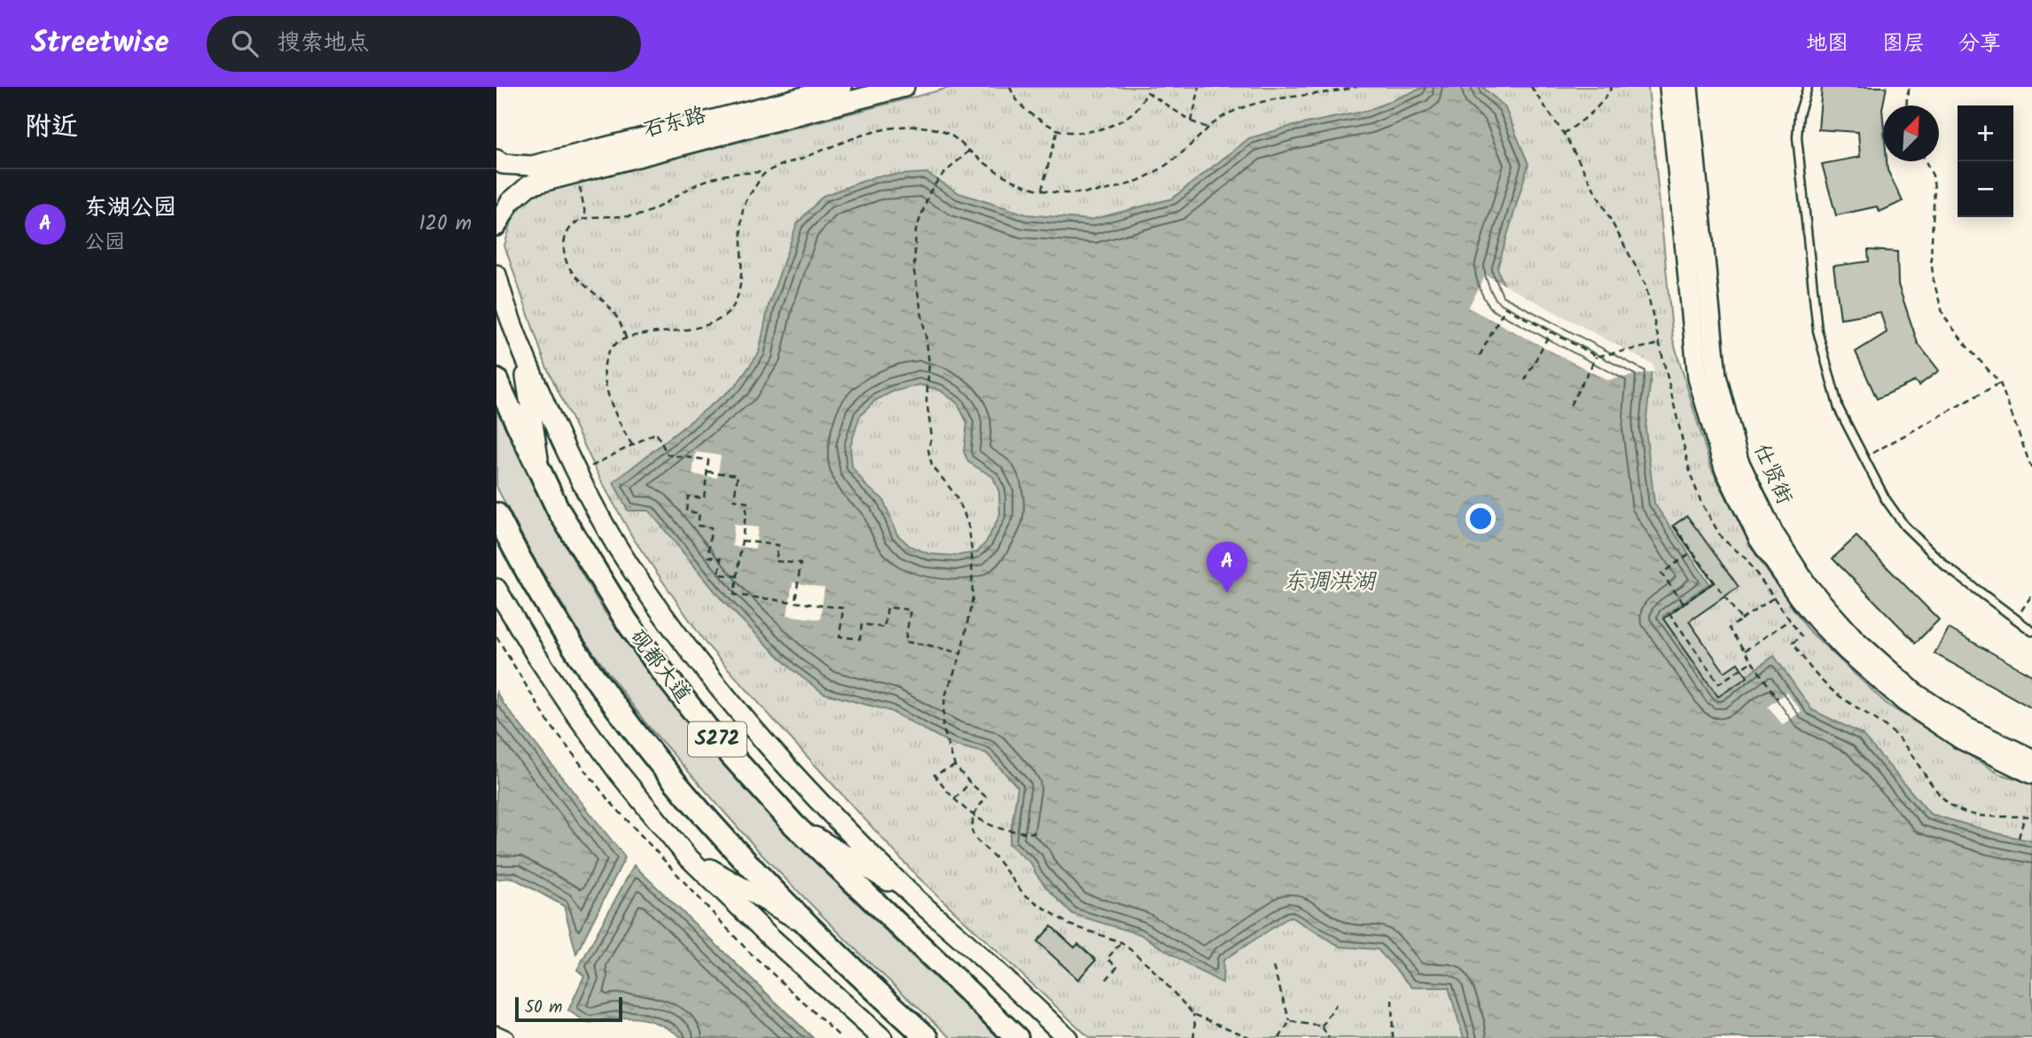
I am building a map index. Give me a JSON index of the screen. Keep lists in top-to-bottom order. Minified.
{"streets":{"main road":["砚都大道","S272"],"street":["石东路","仕贤街"]},"water":["东调洪湖"],"scale_bar":"50 m","north":"top right","page":{"header":"Streetwise","search":"搜索地点","nav":["地图","图层","分享"],"heading":"附近","map_buttons":["+","−"],"list":[{"mark":"A","name":"东湖公园","note":"公园","value":"120 m"}],"pins":"A","scale":"50 m"}}
